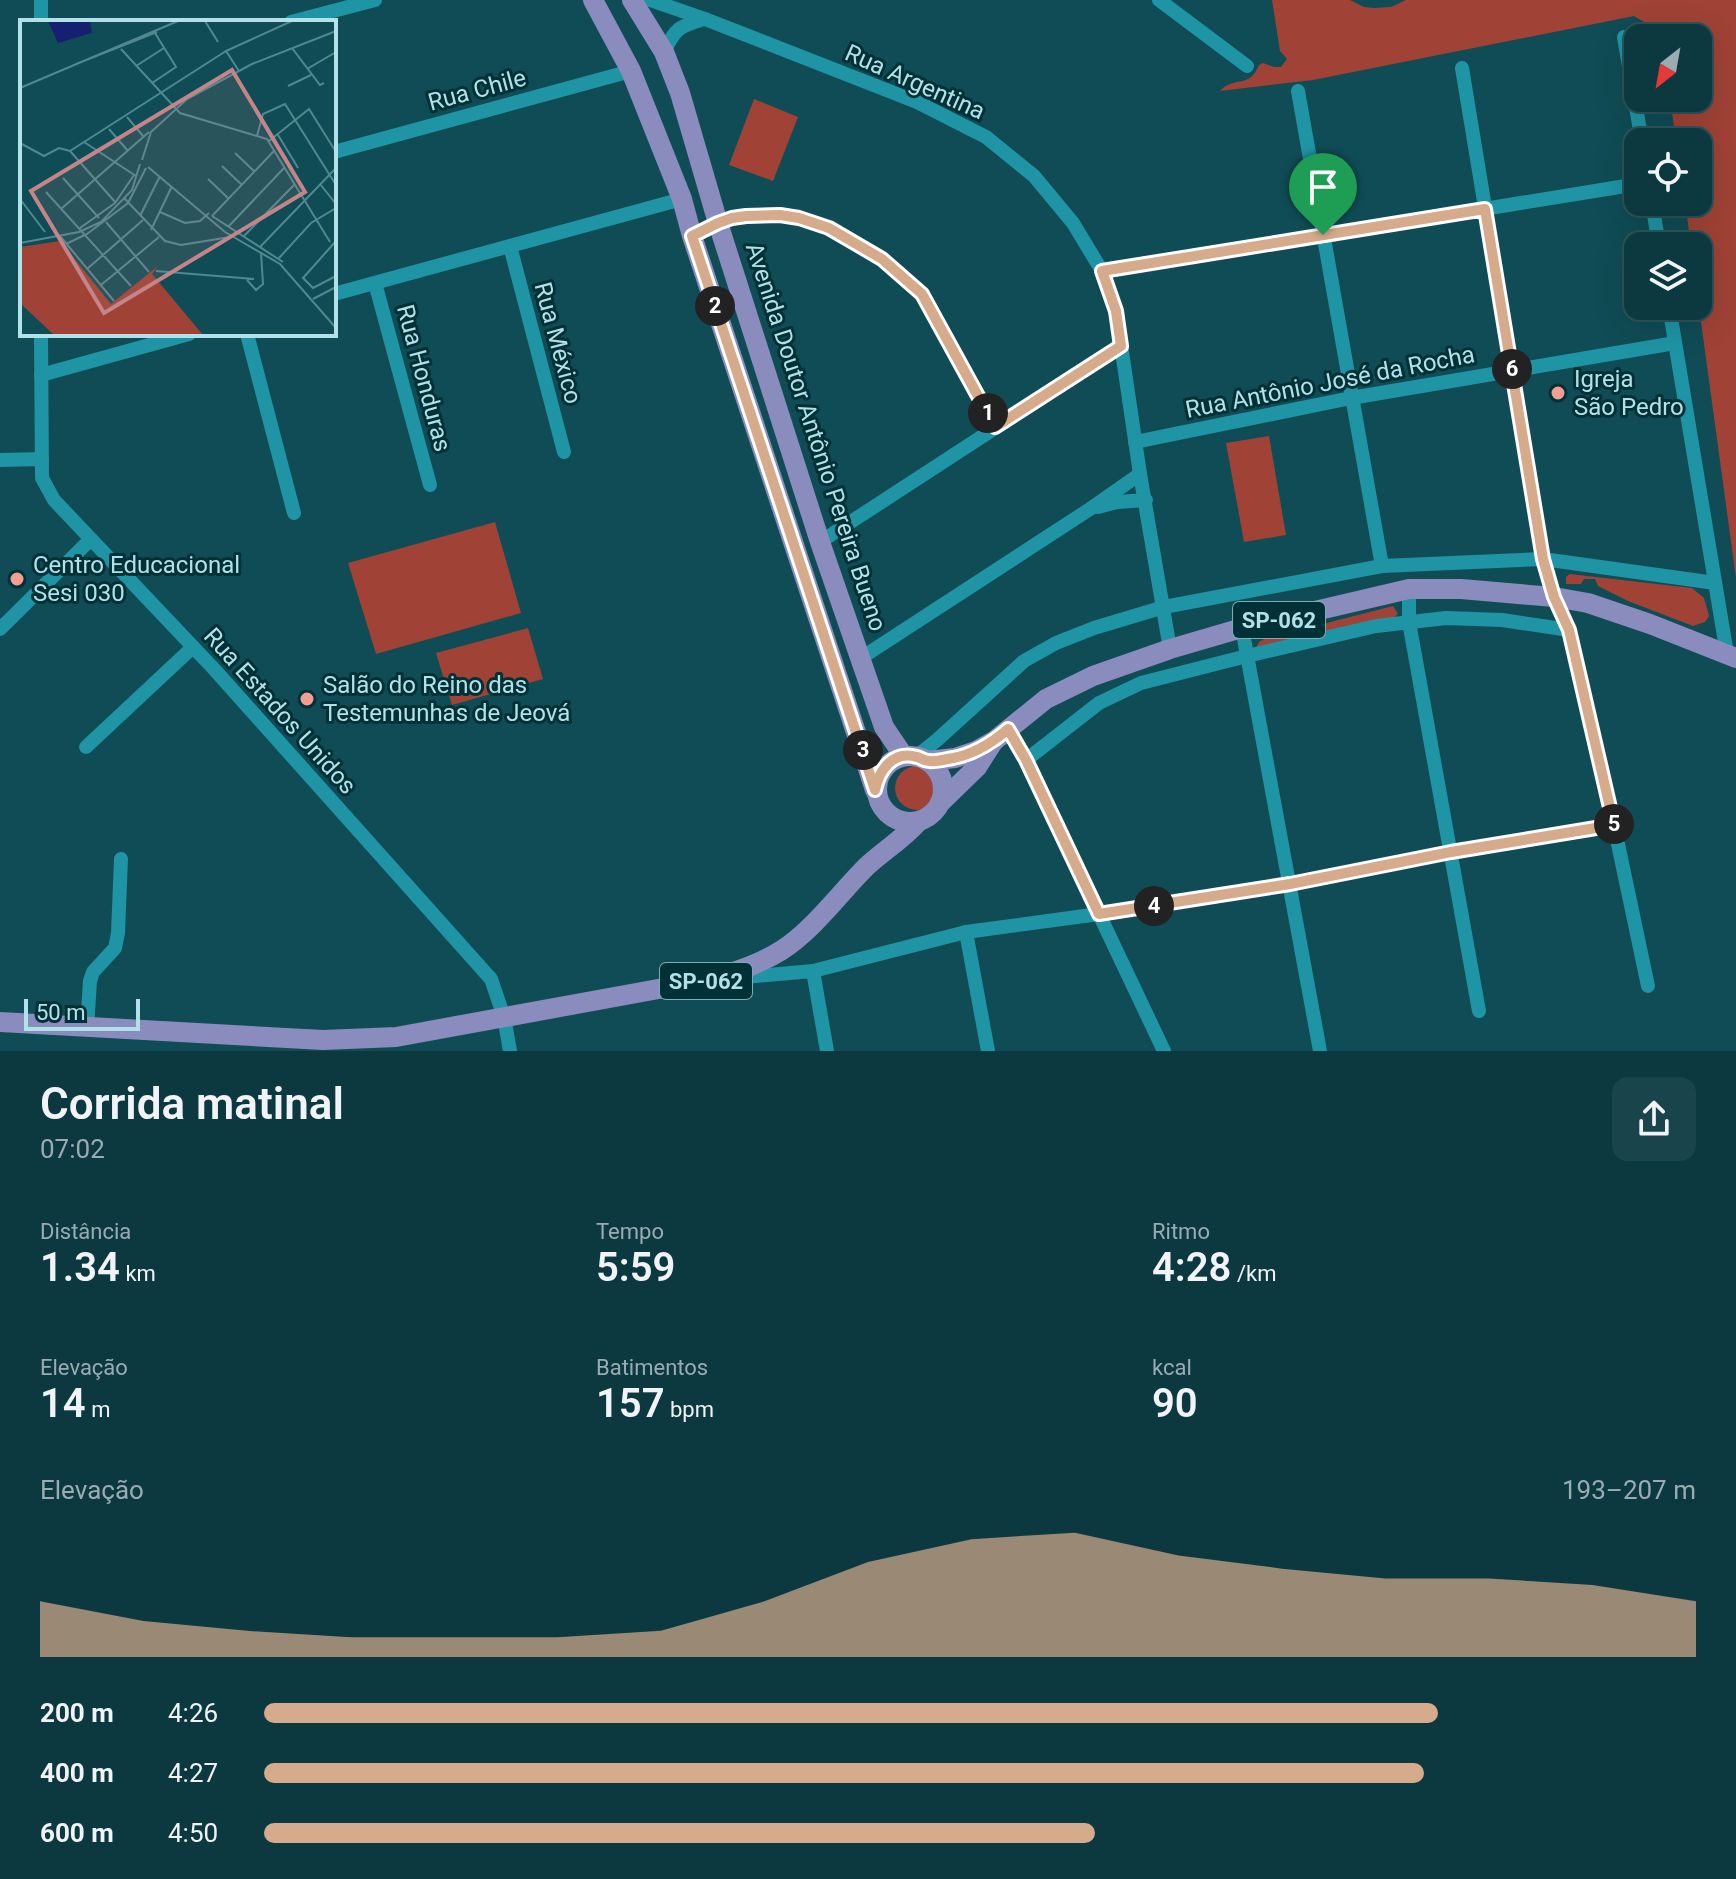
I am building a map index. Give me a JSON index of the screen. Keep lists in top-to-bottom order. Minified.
{"streets":{"main road":["Avenida Doutor Antônio Pereira Bueno","SP-062"],"street":["Rua Argentina","Rua Chile","Rua México","Rua Honduras","Rua Antônio José da Rocha","Rua Estados Unidos"]},"crossings":[["Rua Argentina","Rua Antônio José da Rocha"],["Rua Argentina","SP-062"],["Avenida Doutor Antônio Pereira Bueno","SP-062"],["SP-062","Rua Estados Unidos"]],"places":["Igreja São Pedro","Centro Educacional Sesi 030","Salão do Reino das Testemunhas de Jeová"],"scale_bar":"50 m","north":"bottom left","page":{"pins":["2","6","1","3","5","4"],"scale":"50 m","heading":["Corrida matinal","07:02"],"stats":[["Distância","1.34 km"],["Tempo","5:59"],["Ritmo","4:28 /km"],["Elevação","14 m"],["Batimentos","157 bpm"],["kcal","90"]],"chart":["Elevação","193–207 m"],"list":[{"name":"200 m","note":"4:26"},{"name":"400 m","note":"4:27"},{"name":"600 m","note":"4:50"}]}}
